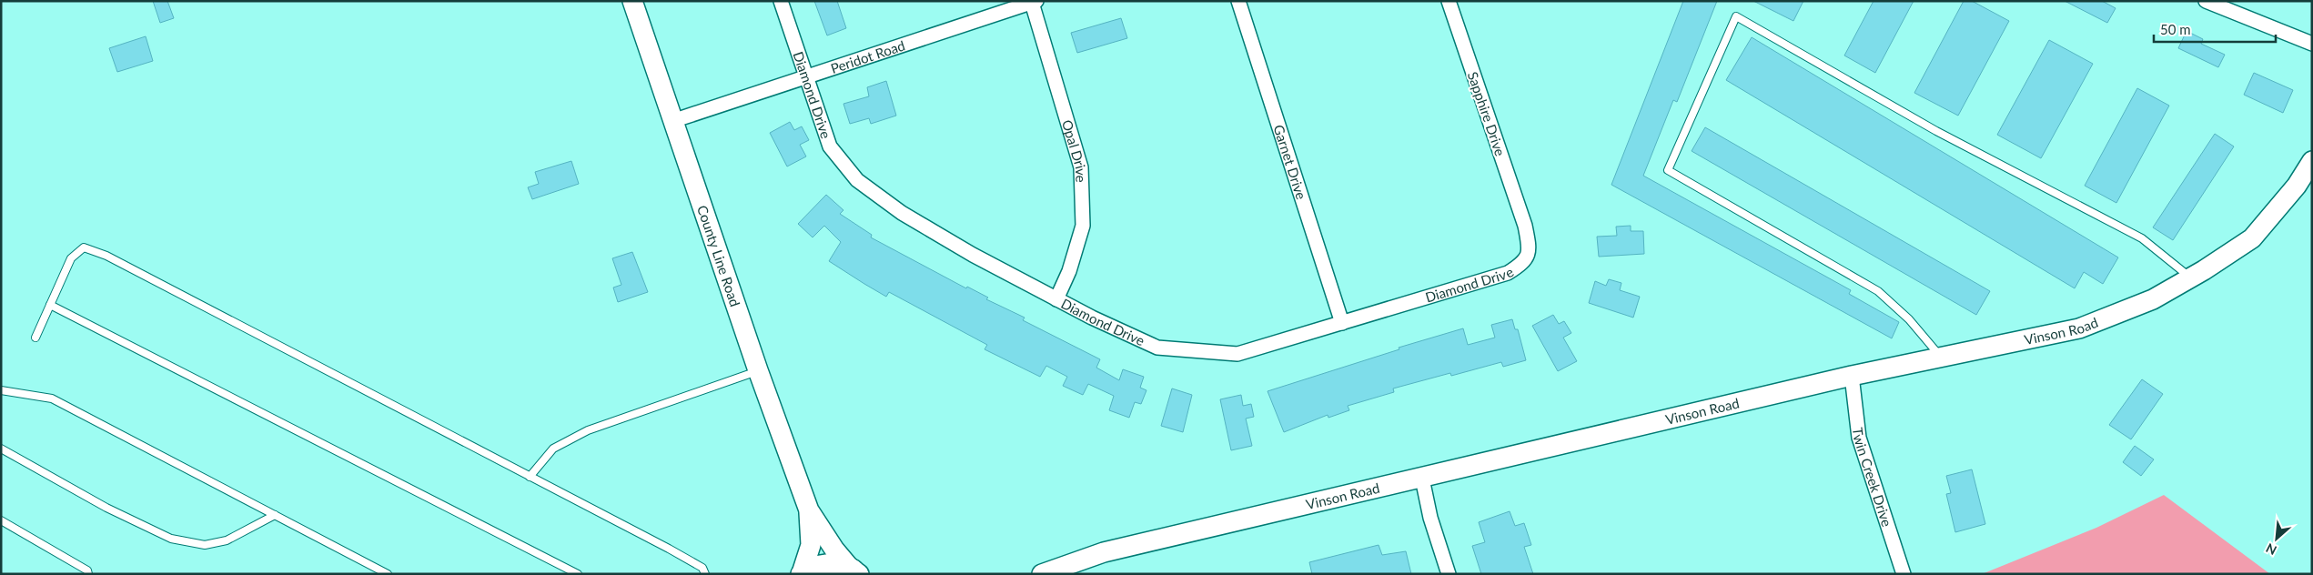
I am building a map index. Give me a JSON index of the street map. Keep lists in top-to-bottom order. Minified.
{"streets":{"street":["Peridot Road","Diamond Drive","Sapphire Drive","Opal Drive","Garnet Drive","County Line Road","Vinson Road","Twin Creek Drive"]},"crossings":[["Peridot Road","Diamond Drive"],["Peridot Road","Opal Drive"],["Peridot Road","County Line Road"],["Diamond Drive","Sapphire Drive"],["Diamond Drive","Opal Drive"],["Diamond Drive","Garnet Drive"],["Vinson Road","Twin Creek Drive"]],"scale_bar":"50 m","north":"bottom left"}
